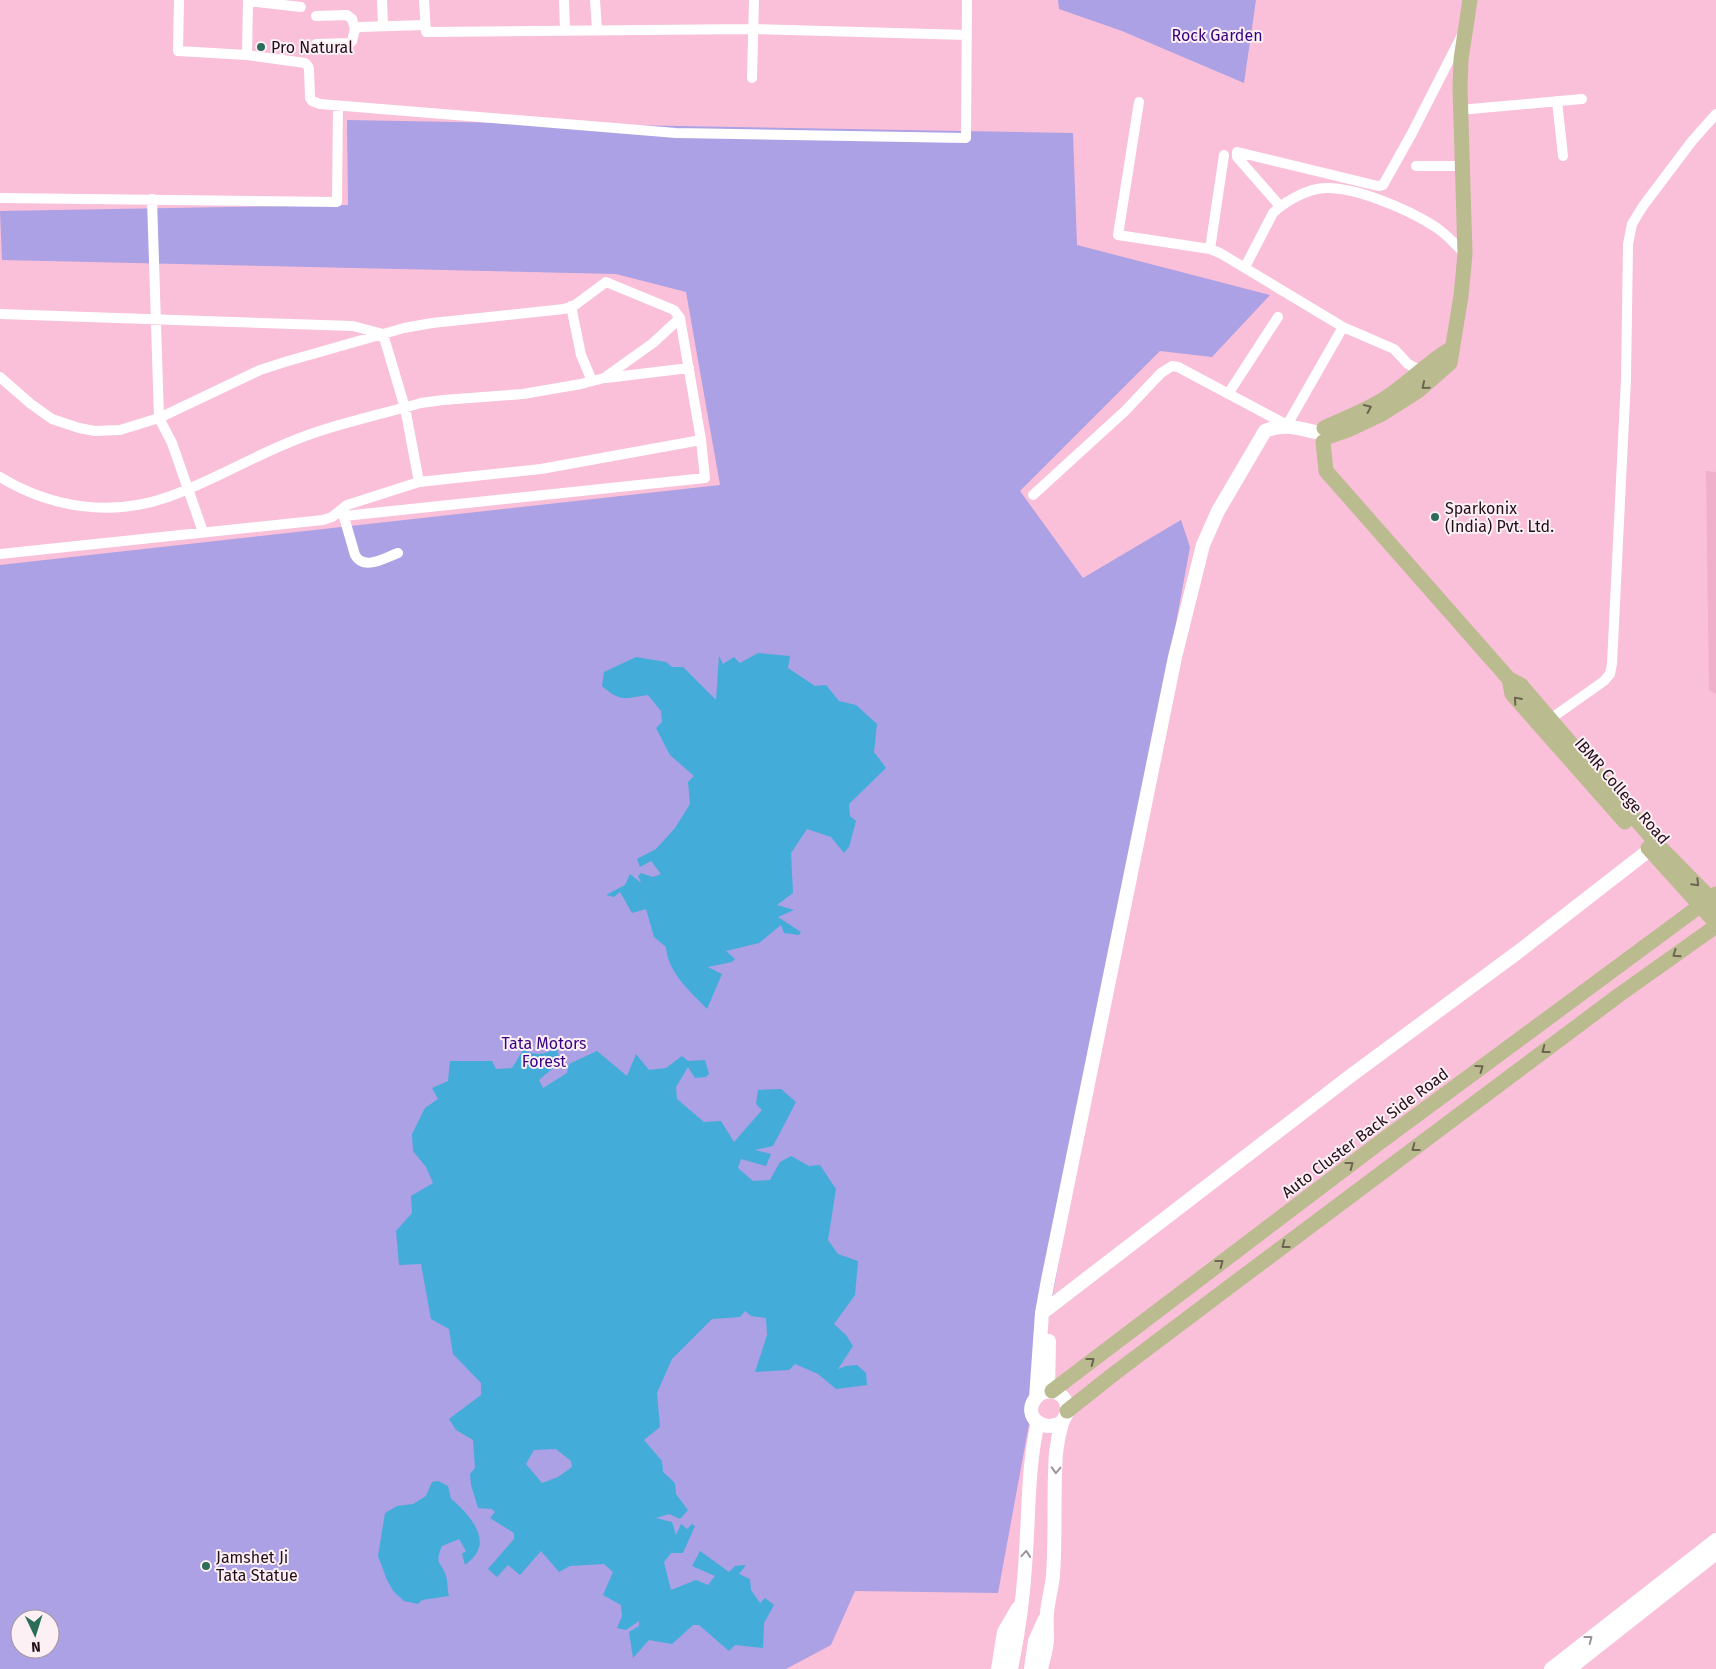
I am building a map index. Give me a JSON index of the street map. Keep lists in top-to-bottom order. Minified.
{"streets":{"main road":["IBMR College Road","Auto Cluster Back Side Road"]},"crossings":[["IBMR College Road","Auto Cluster Back Side Road"]],"parks":["Rock Garden","Tata Motors Forest"],"places":["Pro Natural","Sparkonix (India) Pvt. Ltd.","Jamshet Ji Tata Statue"],"north":"bottom"}
